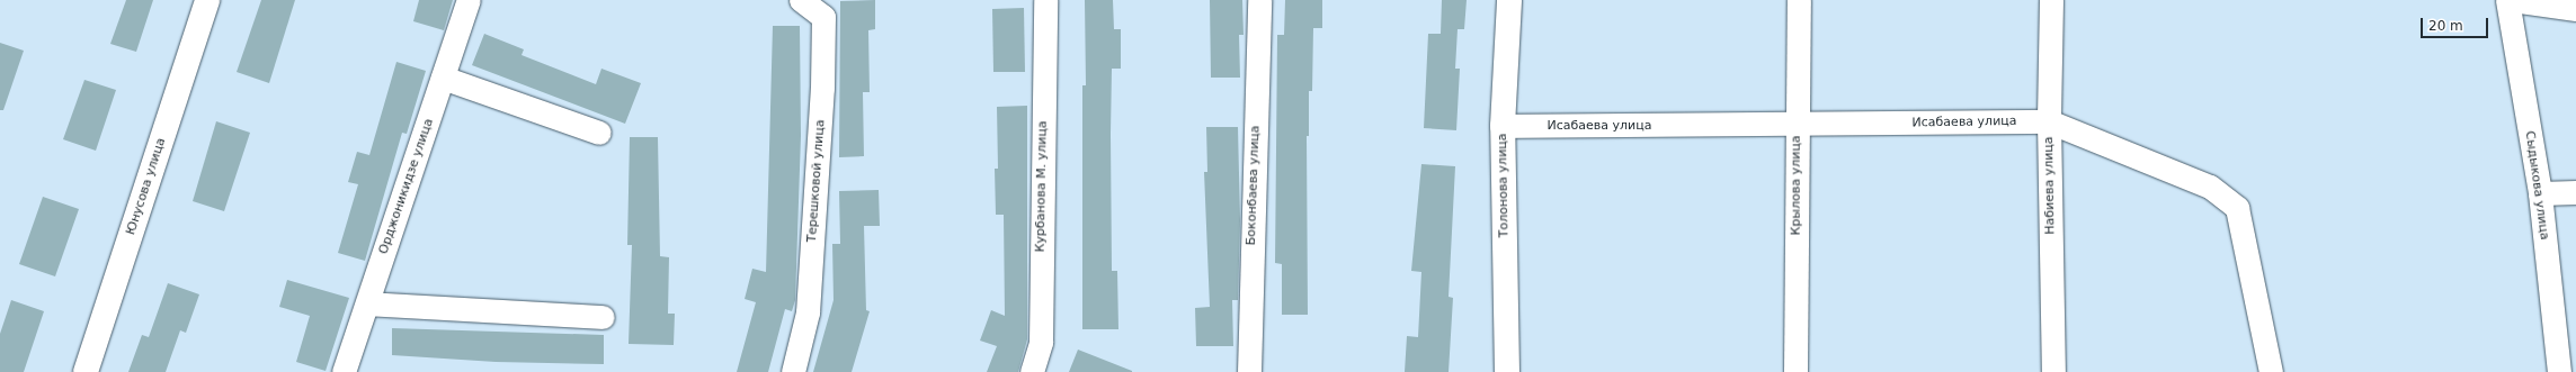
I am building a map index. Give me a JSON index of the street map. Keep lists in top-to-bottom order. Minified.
{"streets":{"main road":["Толонова улица","Юнусова улица"],"street":["Исабаева улица","Терешковой улица","Боконбаева улица","Крылова улица","Набиева улица","Сыдыкова улица","Орджоникидзе улица","Курбанова М. улица"]},"crossings":[["Исабаева улица","Толонова улица"],["Исабаева улица","Крылова улица"],["Исабаева улица","Набиева улица"]],"scale_bar":"20 m"}
